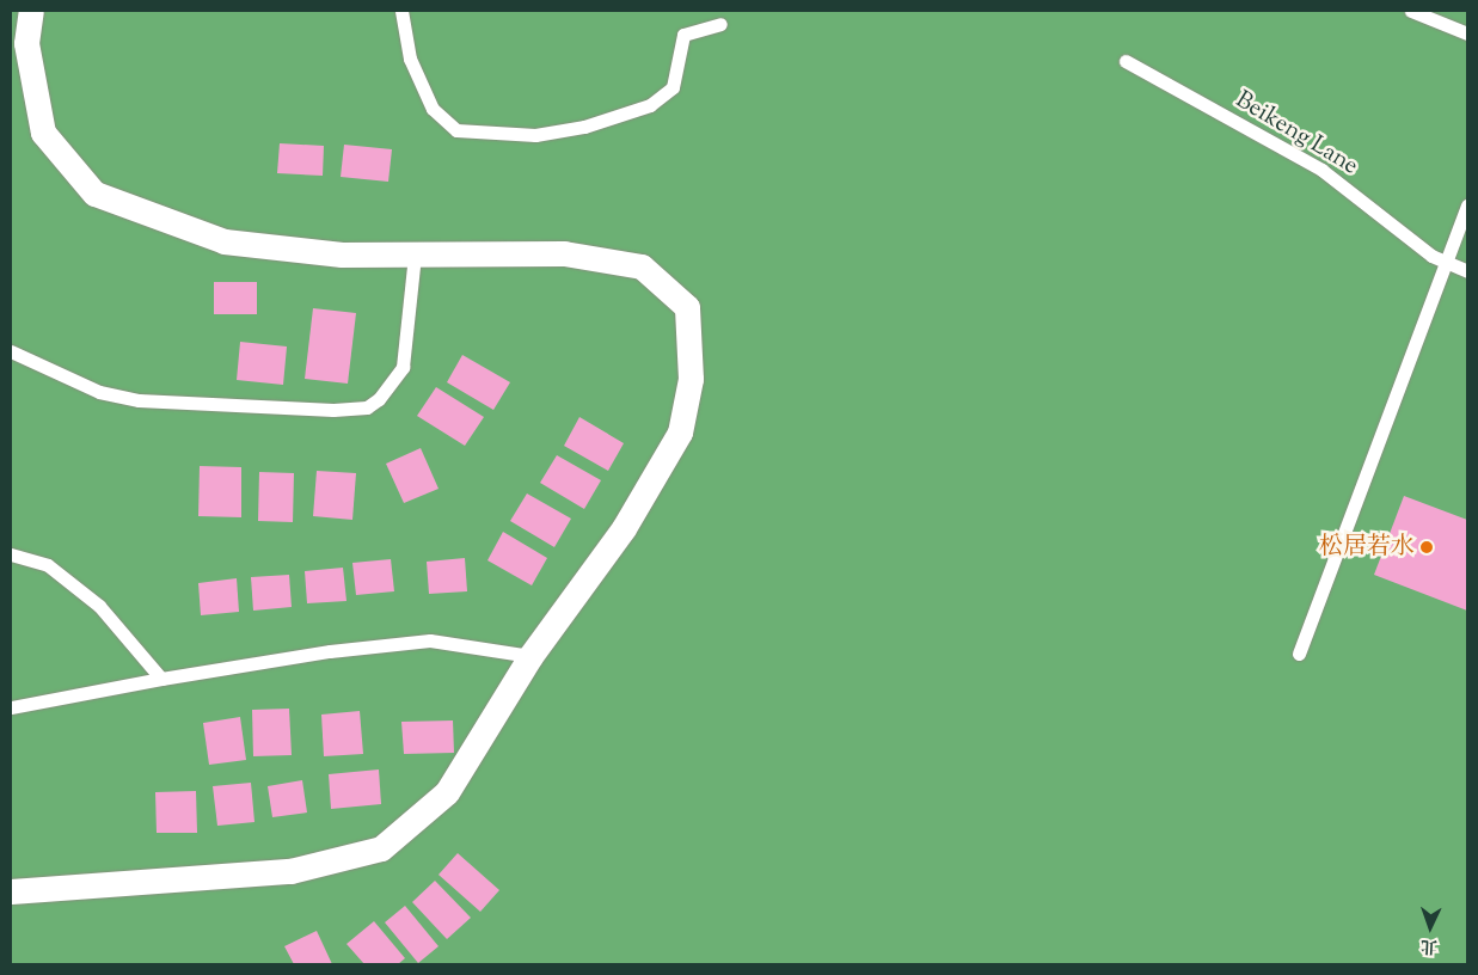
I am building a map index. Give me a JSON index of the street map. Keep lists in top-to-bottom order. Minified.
{"streets":{"lane":["Beikeng Lane"]},"places":["松居若水"],"north":"bottom"}
